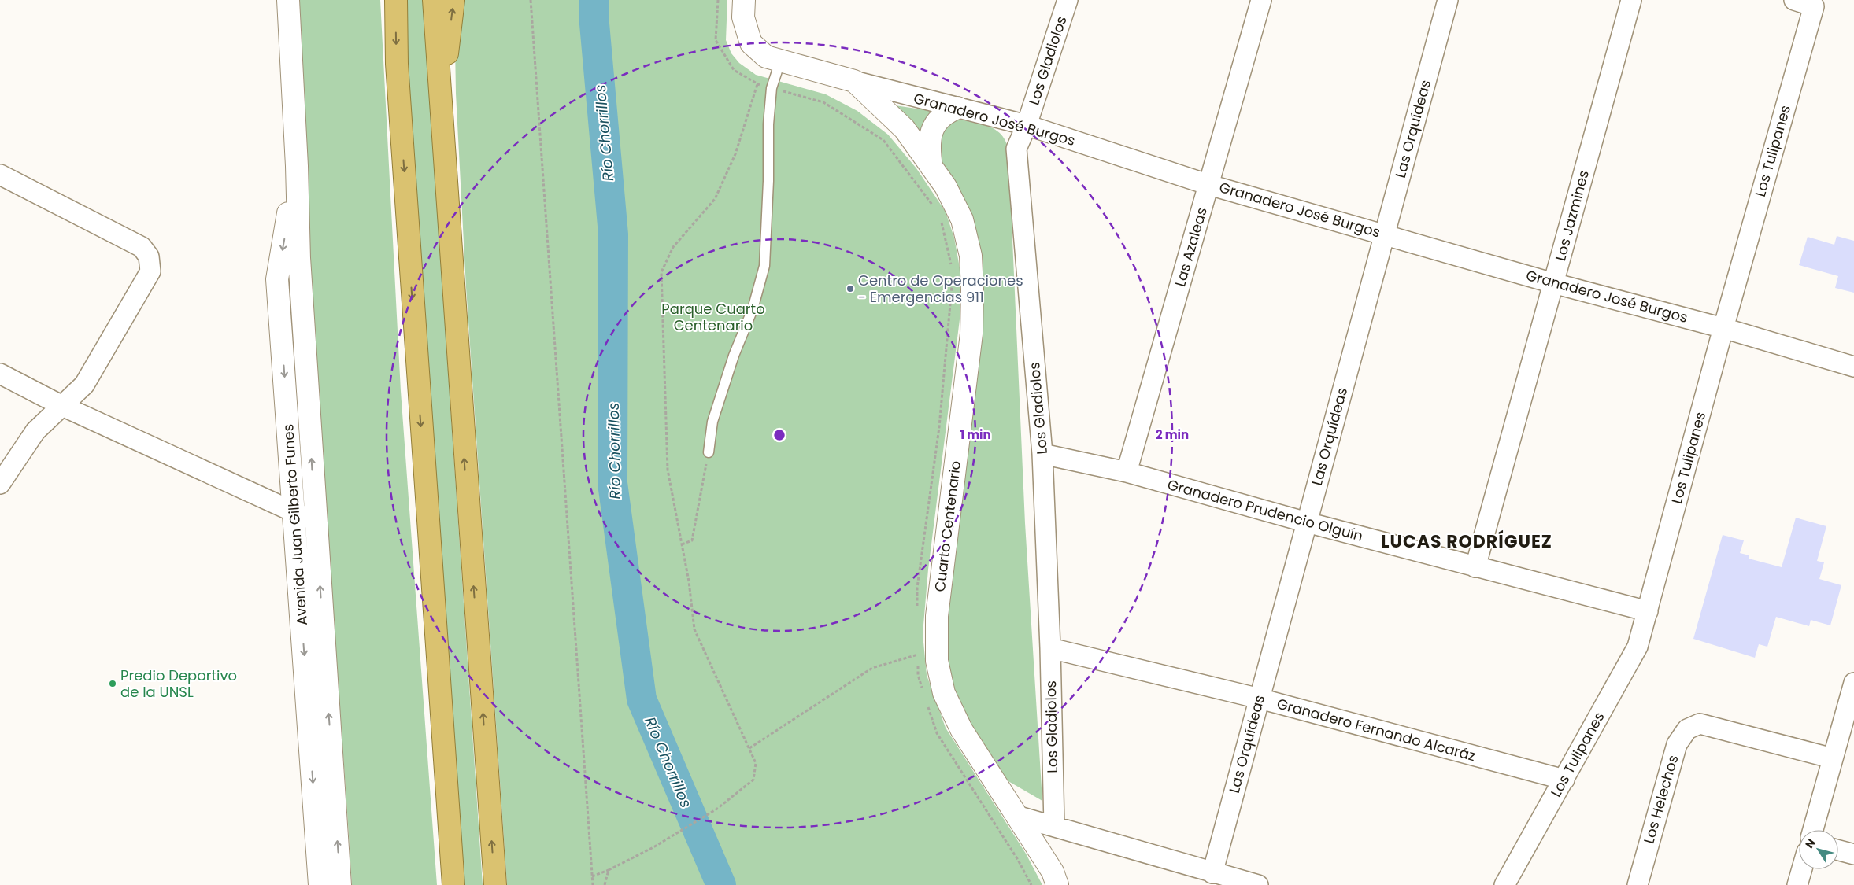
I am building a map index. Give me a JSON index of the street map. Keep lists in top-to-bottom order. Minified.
{"streets":{"street":["Los Gladiolos","Granadero José Burgos","Las Orquídeas","Los Tulipanes","Los Jazmines","Las Azaleas","Granadero Prudencio Olguín","Avenida Juan Gilberto Funes","Cuarto Centenario","Granadero Fernando Alcaráz","Los Helechos"]},"crossings":[["Los Gladiolos","Granadero José Burgos"],["Los Gladiolos","Granadero Prudencio Olguín"],["Los Gladiolos","Granadero Fernando Alcaráz"],["Granadero José Burgos","Las Orquídeas"],["Granadero José Burgos","Los Tulipanes"],["Granadero José Burgos","Los Jazmines"],["Granadero José Burgos","Las Azaleas"],["Granadero José Burgos","Cuarto Centenario"],["Las Orquídeas","Granadero Prudencio Olguín"],["Las Orquídeas","Granadero Fernando Alcaráz"],["Los Tulipanes","Granadero Prudencio Olguín"],["Los Tulipanes","Granadero Fernando Alcaráz"],["Los Jazmines","Granadero Prudencio Olguín"],["Las Azaleas","Granadero Prudencio Olguín"]],"districts":["LUCAS RODRÍGUEZ"],"water":["Río Chorrillos"],"parks":["Parque Cuarto Centenario"],"places":["Centro de Operaciones - Emergencias 911","Predio Deportivo de la UNSL"],"north":"top left","rings":["1 min","2 min"]}
